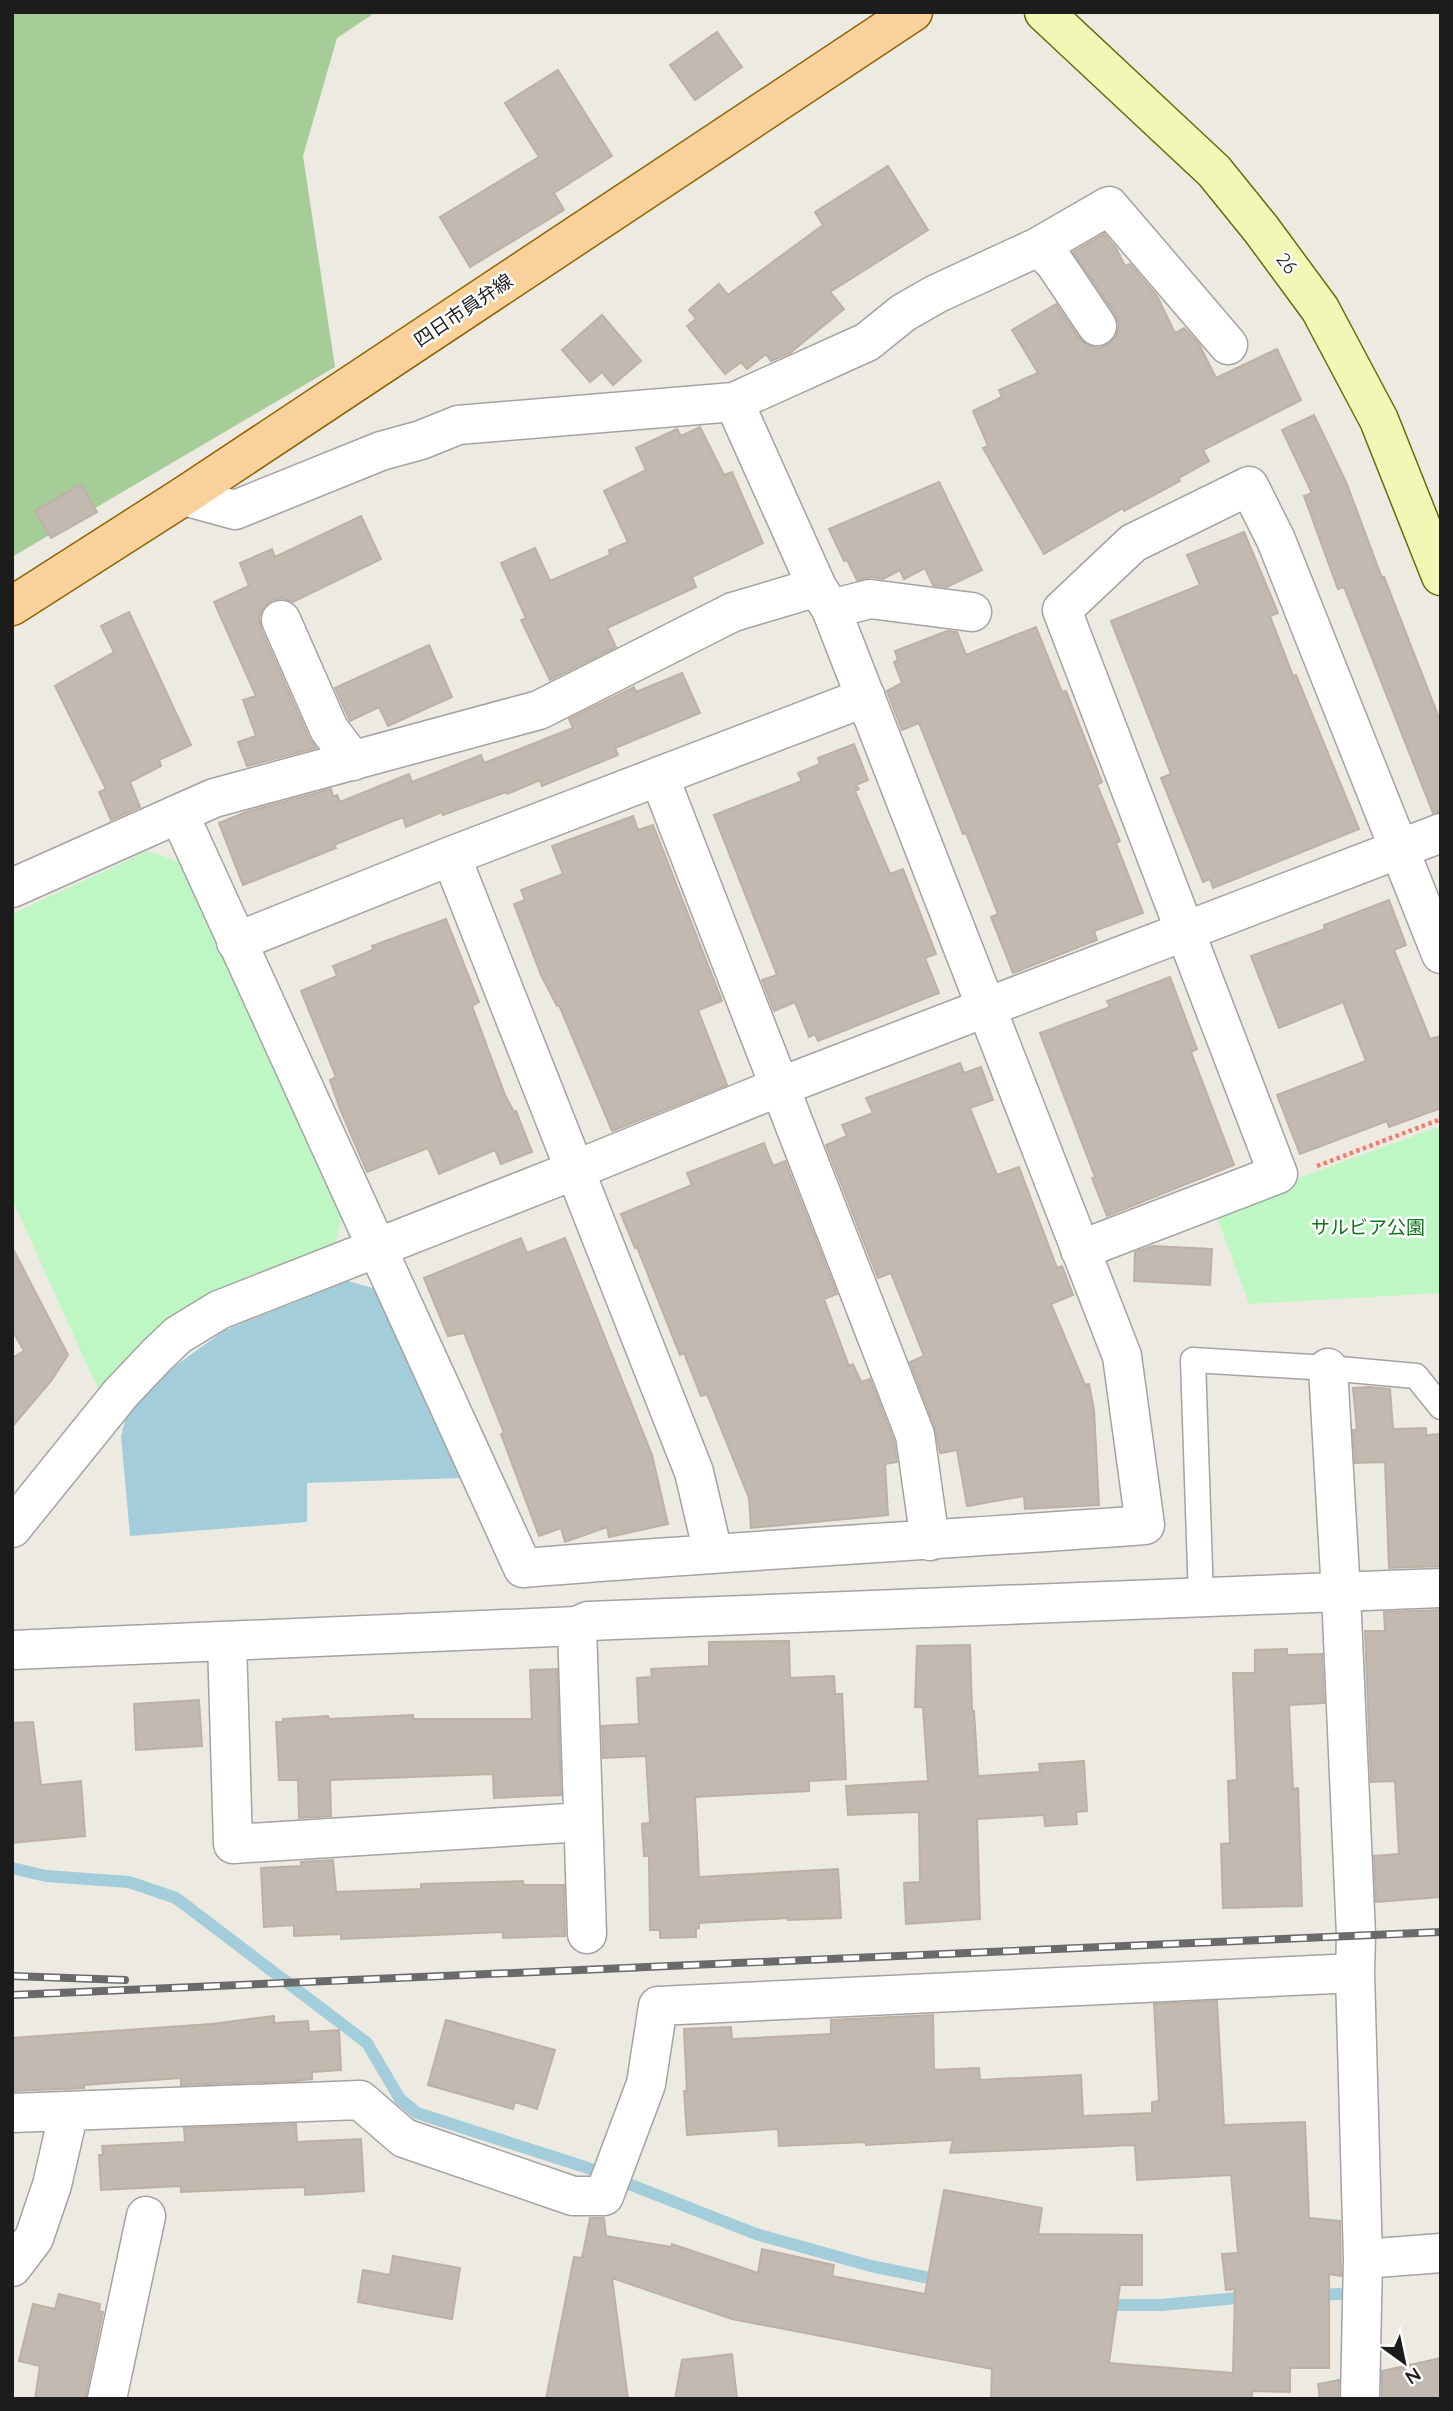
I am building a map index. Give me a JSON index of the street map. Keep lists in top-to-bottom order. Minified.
{"streets":{"main road":["四日市員弁線"],"street":["26"]},"parks":["サルビア公園"],"north":"bottom right"}
